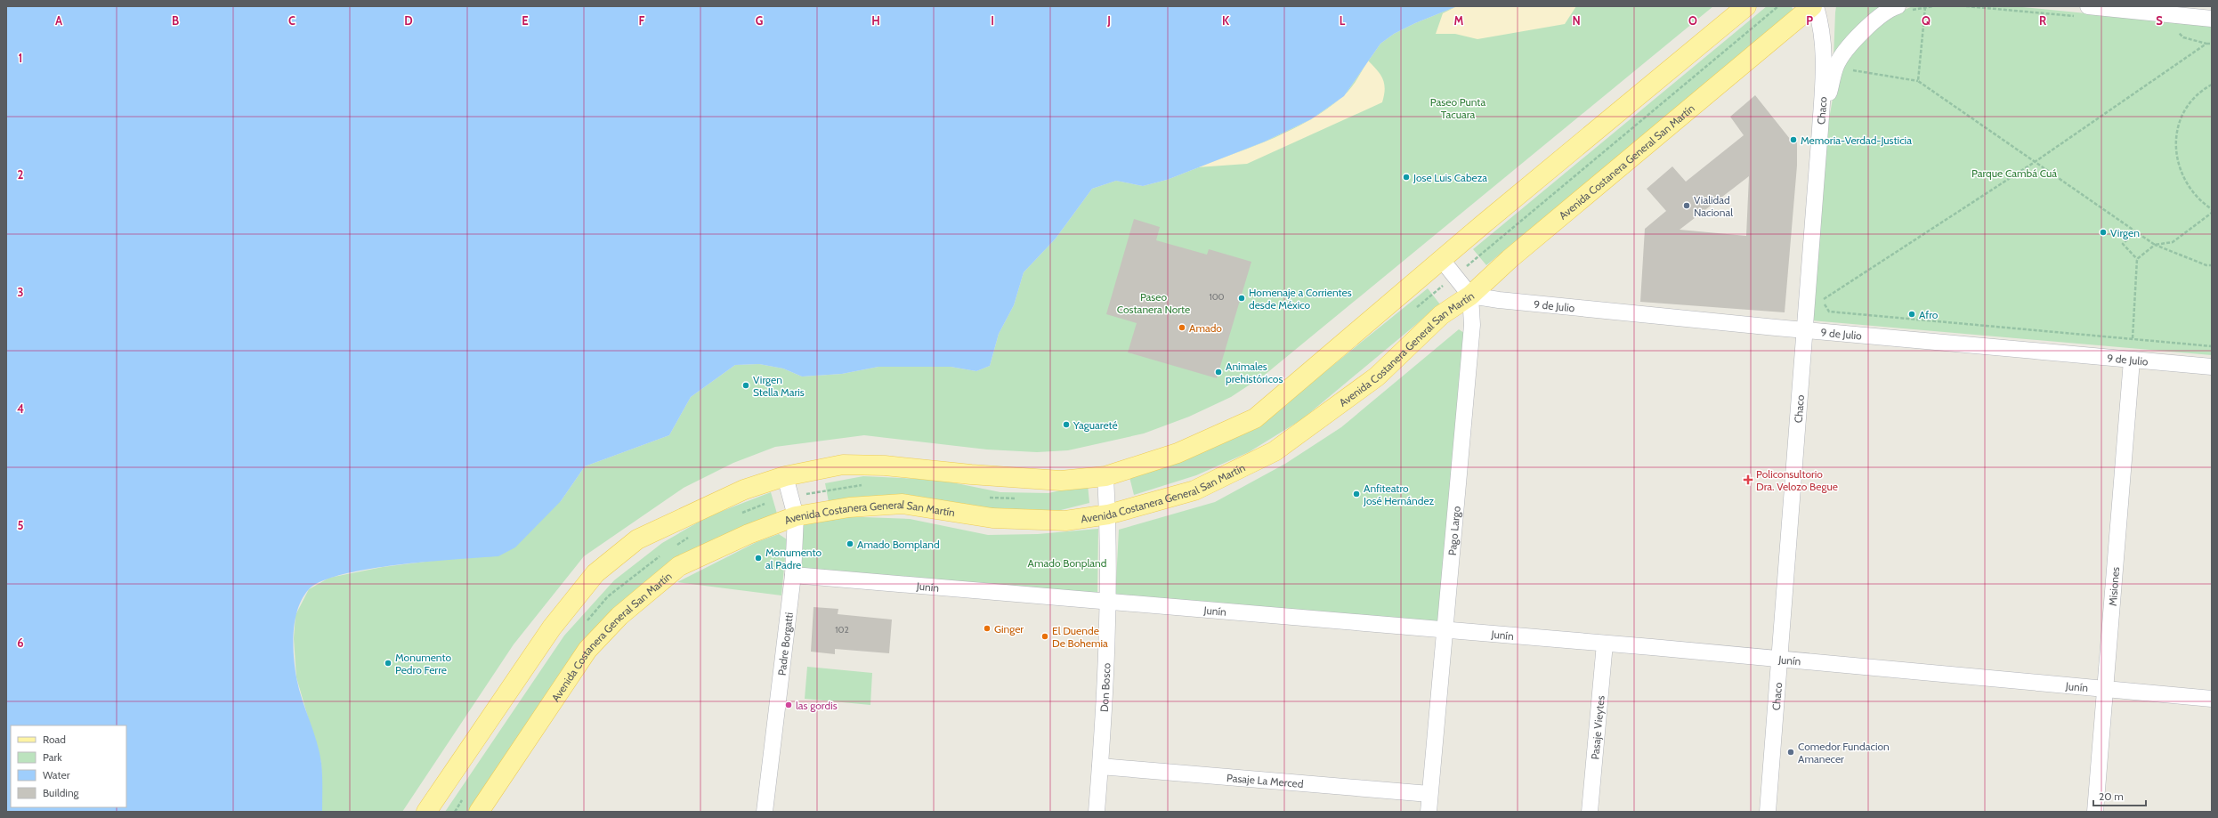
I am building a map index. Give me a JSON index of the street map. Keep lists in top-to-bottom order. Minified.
{"streets":{"main road":["Avenida Costanera General San Martín"],"street":["Chaco","9 de Julio","Pago Largo","Junín","Misiones","Padre Borgatti","Don Bosco","Pasaje Vieytes","Pasaje La Merced"]},"crossings":[["Chaco","9 de Julio"],["Chaco","Junín"],["Avenida Costanera General San Martín","9 de Julio"],["Avenida Costanera General San Martín","Pago Largo"],["Avenida Costanera General San Martín","Padre Borgatti"],["Avenida Costanera General San Martín","Don Bosco"],["9 de Julio","Pago Largo"],["9 de Julio","Misiones"],["Pago Largo","Junín"],["Pago Largo","Pasaje La Merced"],["Junín","Misiones"],["Junín","Padre Borgatti"],["Junín","Don Bosco"],["Junín","Pasaje Vieytes"],["Don Bosco","Pasaje La Merced"]],"parks":["Paseo Punta Tacuara","Parque Cambá Cuá","Paseo Costanera Norte","Amado Bonpland"],"places":{"other":["Memoria-Verdad-Justicia","Jose Luis Cabeza","Vialidad Nacional","Virgen","Homenaje a Corrientes desde México","Afro","Amado","Animales prehistóricos","Virgen Stella Maris","Yaguareté","Anfiteatro José Hernández","Amado Bompland","Monumento al Padre","Ginger","El Duende De Bohemia","Monumento Pedro Ferre","las gordis","Comedor Fundacion Amanecer"],"health":["Policonsultorio Dra. Velozo Begue"]},"house_numbers":["100","102"],"legend":["Road","Park","Water","Building"],"scale_bar":"20 m","grid":{"columns":["A","B","C","D","E","F","G","H","I","J","K","L","M","N","O","P","Q","R","S"],"rows":["1","2","3","4","5","6"]}}
